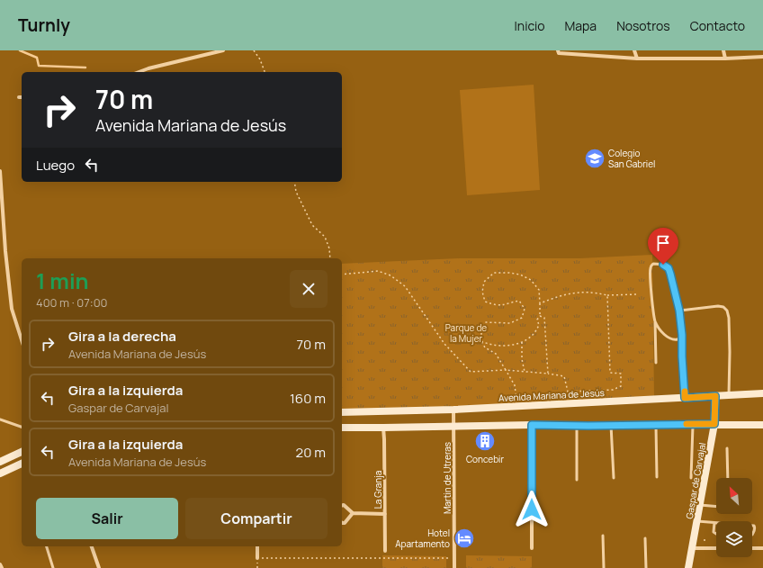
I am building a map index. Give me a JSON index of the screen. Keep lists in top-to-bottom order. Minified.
{"streets":{"main road":["Avenida Mariana de Jesús","Gaspar de Carvajal"],"street":["Martin de Utreras","La Granja"]},"crossings":[["Avenida Mariana de Jesús","Martin de Utreras"],["Avenida Mariana de Jesús","Gaspar de Carvajal"]],"parks":["Parque de la Mujer"],"places":{"school or university":["Colegio San Gabriel"],"building":["Concebir"],"hotel":["Hotel Apartamento"]},"north":"top left","page":{"header":"Turnly","nav":["Inicio","Mapa","Nosotros","Contacto"],"turn":["70 m","Avenida Mariana de Jesús"],"then":"Luego","heading":["1 min","400 m · 07:00"],"list":[{"name":"Gira a la derecha","note":"Avenida Mariana de Jesús","value":"70 m"},{"name":"Gira a la izquierda","note":"Gaspar de Carvajal","value":"160 m"},{"name":"Gira a la izquierda","note":"Avenida Mariana de Jesús","value":"20 m"}],"buttons":["Salir","Compartir"]}}
